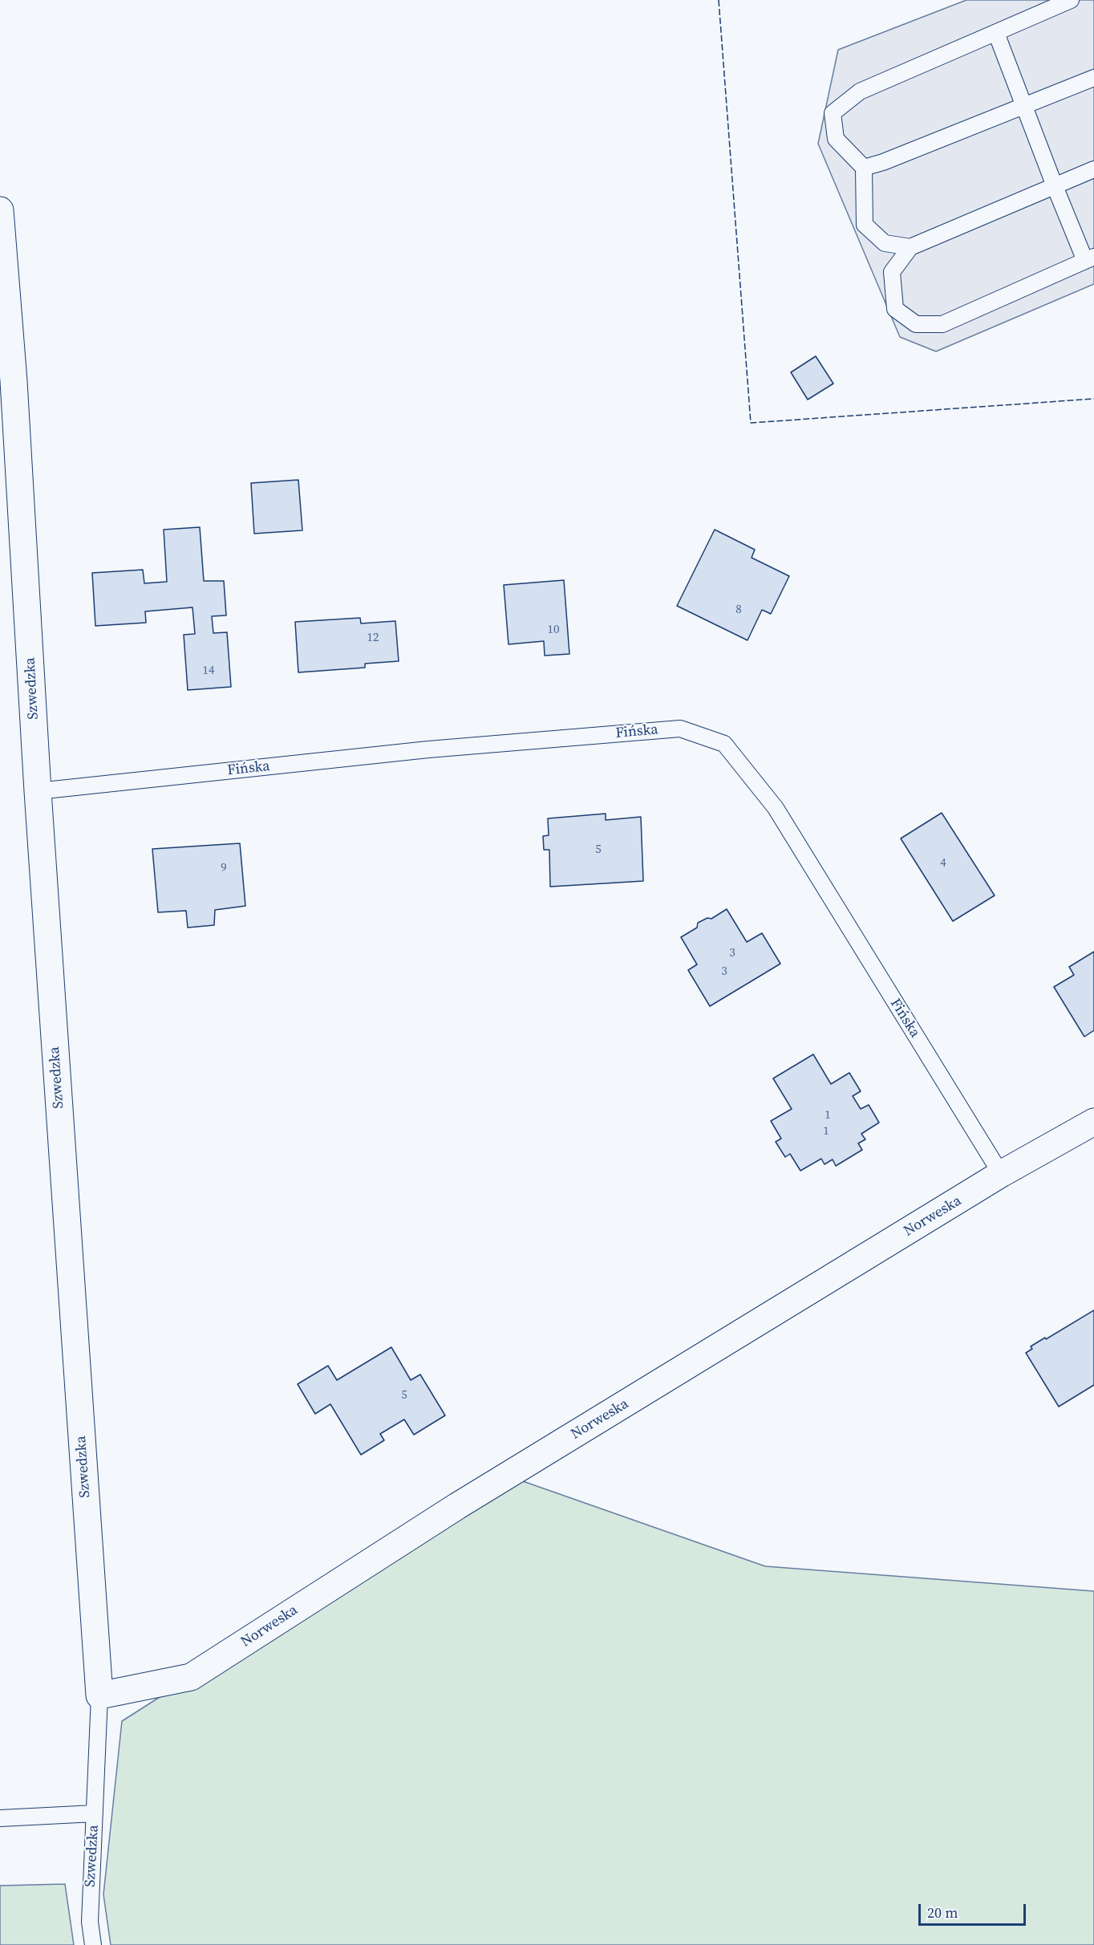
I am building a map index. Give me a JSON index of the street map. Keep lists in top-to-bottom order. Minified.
{"streets":{"street":["Szwedzka","Norweska"],"lane":["Fińska"]},"crossings":[["Szwedzka","Fińska"],["Szwedzka","Norweska"],["Fińska","Norweska"]],"house_numbers":["8","10","12","14","5","4","9","3","3","1","1","5"],"scale_bar":"20 m"}
